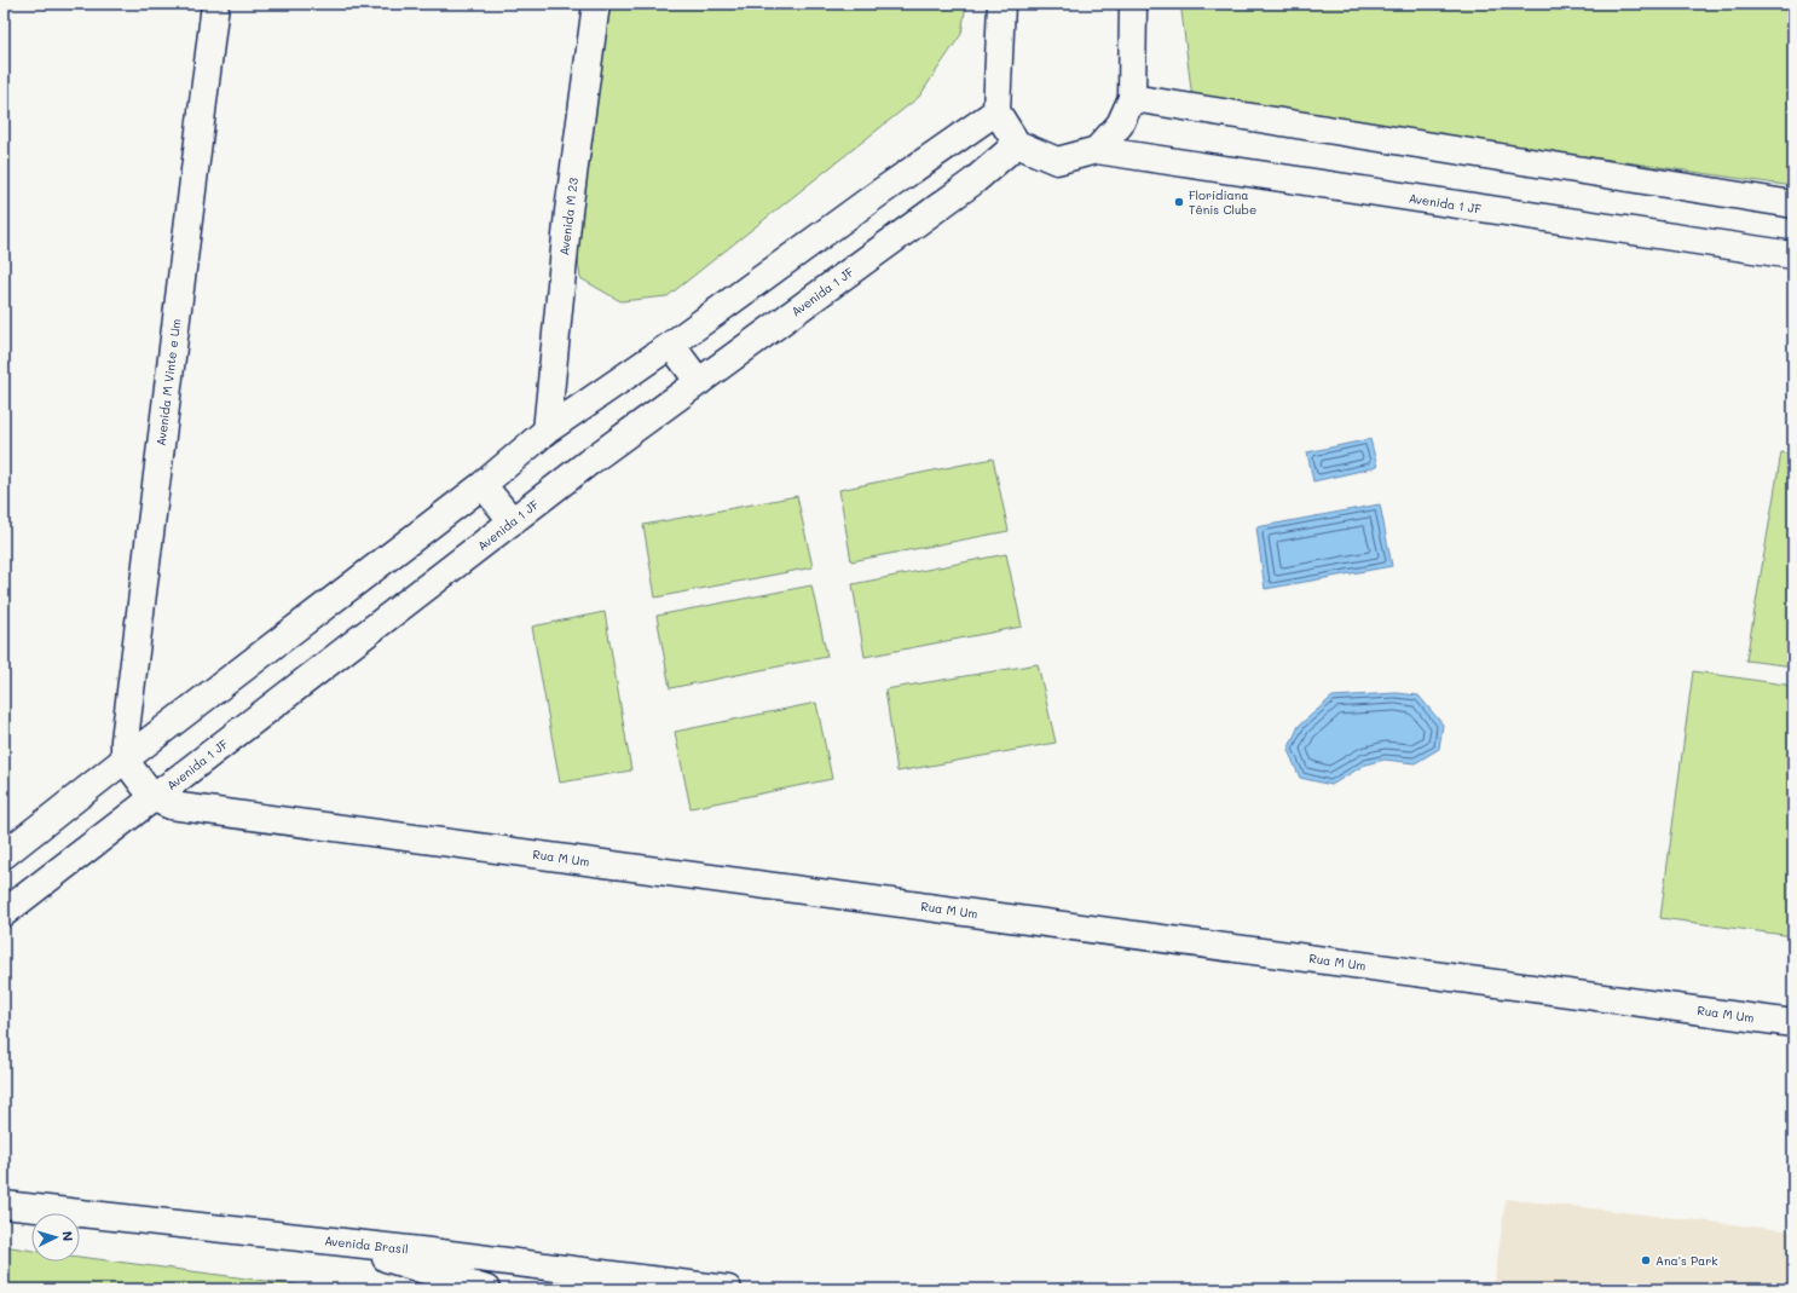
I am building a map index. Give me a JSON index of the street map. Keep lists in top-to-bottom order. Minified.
{"streets":{"street":["Avenida 1 JF","Avenida M 23","Avenida M Vinte e Um","Rua M Um","Avenida Brasil"]},"crossings":[["Avenida 1 JF","Rua M Um"]],"places":["Floridiana Tênis Clube","Ana's Park"],"north":"right"}
